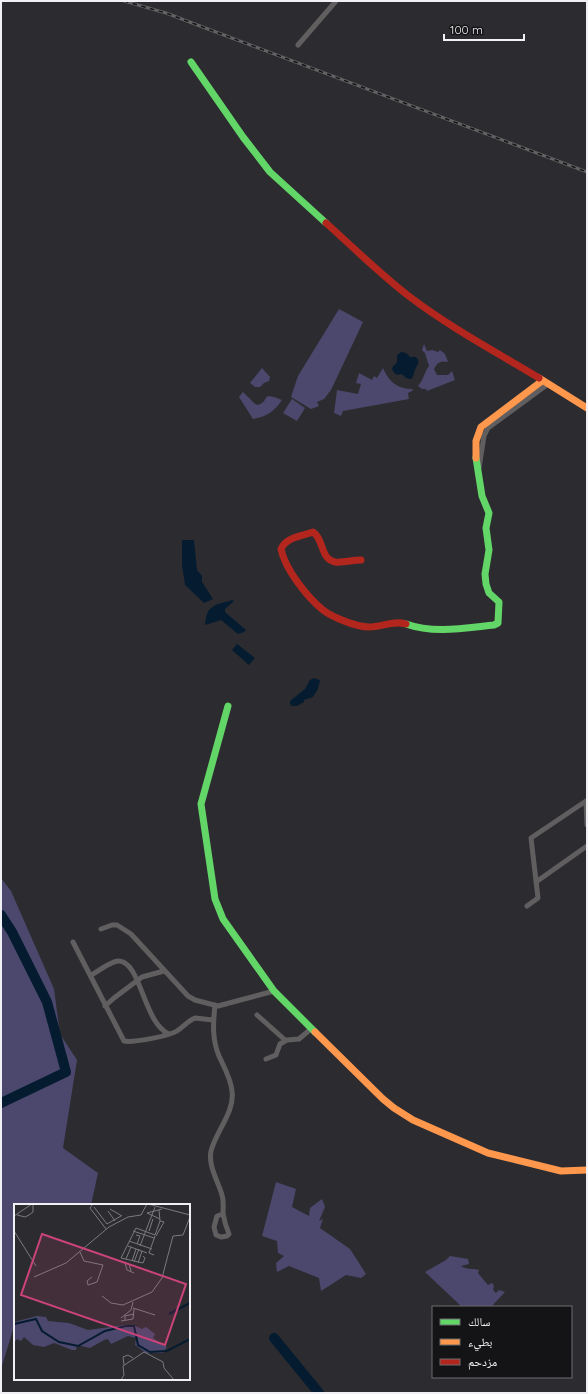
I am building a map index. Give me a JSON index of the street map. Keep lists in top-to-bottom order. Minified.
{"legend":["سالك","بطيء","مزدحم"],"scale_bar":"100 m"}
